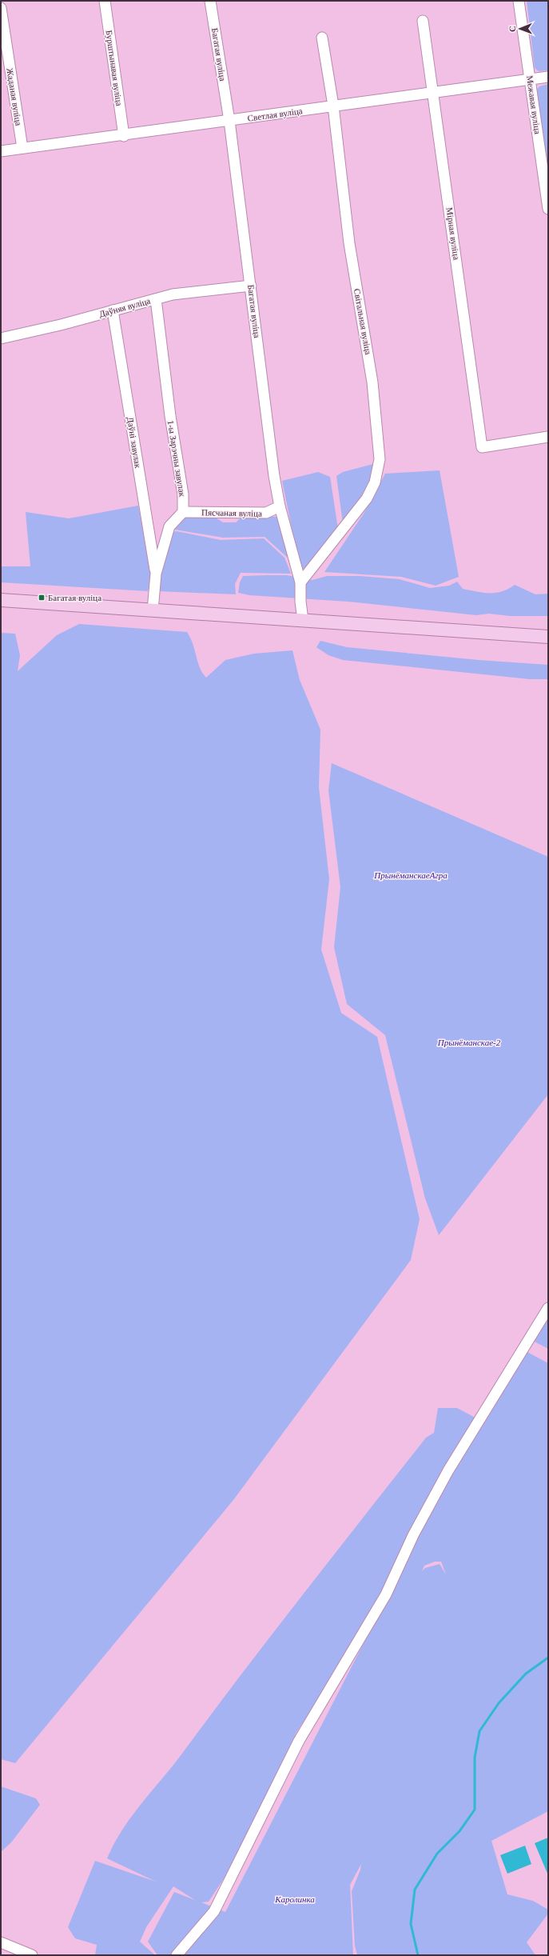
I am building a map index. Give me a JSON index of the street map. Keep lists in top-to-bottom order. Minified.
{"streets":{"street":["Багатая вуліца","Бурштынавая вуліца","Жаданая вуліца","Межавая вуліца","Светлая вуліца","Мірная вуліца","Даўняя вуліца","Світальная вуліца","Даўні завулак","1-ы Зарэчны завулак","Пясчаная вуліца"]},"crossings":[["Багатая вуліца","Светлая вуліца"],["Багатая вуліца","Даўняя вуліца"],["Багатая вуліца","Світальная вуліца"],["Багатая вуліца","Пясчаная вуліца"],["Бурштынавая вуліца","Светлая вуліца"],["Жаданая вуліца","Светлая вуліца"],["Межавая вуліца","Светлая вуліца"],["Светлая вуліца","Мірная вуліца"],["Светлая вуліца","Світальная вуліца"],["Даўняя вуліца","Даўні завулак"],["Даўняя вуліца","1-ы Зарэчны завулак"],["1-ы Зарэчны завулак","Пясчаная вуліца"]],"parks":["ПрынёманскаеАгра","Прынёманскае-2","Каролинка"],"places":{"transit":["Багатая вуліца"]},"north":"left"}
